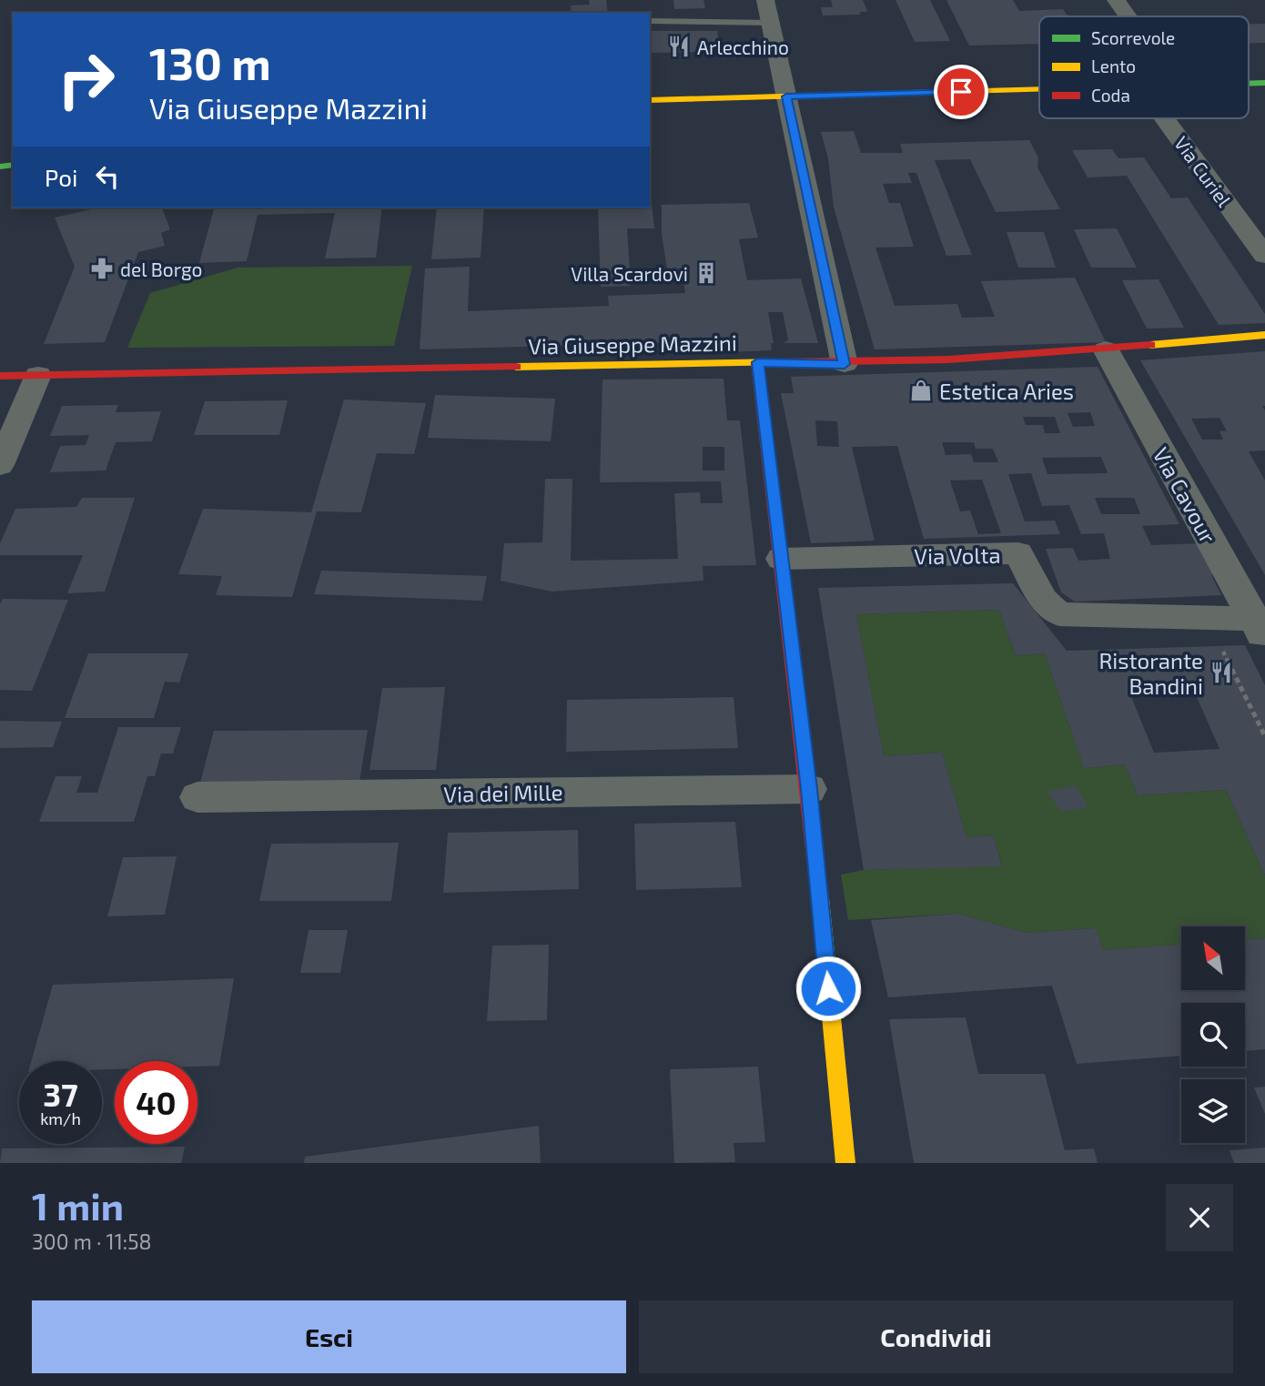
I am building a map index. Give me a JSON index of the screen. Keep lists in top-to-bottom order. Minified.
{"streets":{"street":["Via Curiel","Via Giuseppe Mazzini","Via Cavour","Via Volta","Via dei Mille"]},"crossings":[["Via Giuseppe Mazzini","Via Cavour"],["Via Cavour","Via Volta"]],"places":{"restaurant":["Arlecchino","Ristorante Bandini"],"pharmacy":["del Borgo"],"building":["Villa Scardovi"],"shop":["Estetica Aries"]},"legend":["Scorrevole","Lento","Coda"],"north":"top left","page":{"turn":["130 m","Via Giuseppe Mazzini"],"then":"Poi","speed":"37 km/h","limit":"40","heading":["1 min","300 m · 11:58"],"buttons":["Esci","Condividi"]}}
